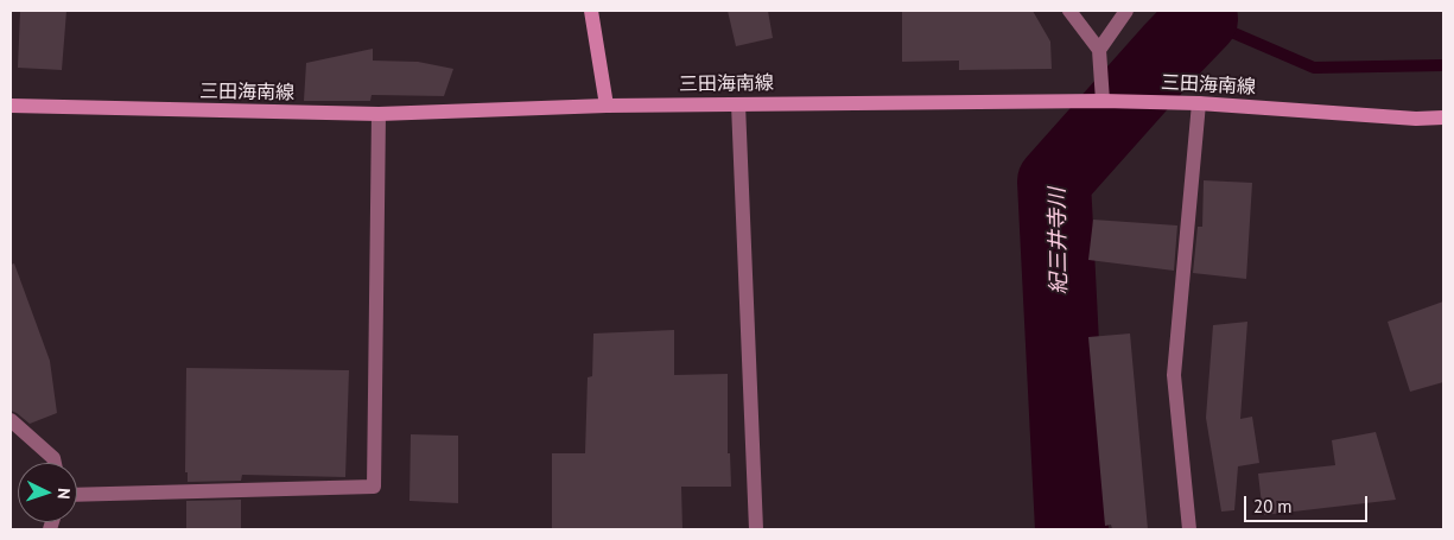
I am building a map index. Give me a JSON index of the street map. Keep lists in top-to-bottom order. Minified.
{"streets":{"main road":["三田海南線"]},"water":["紀三井寺川"],"scale_bar":"20 m","north":"right"}
